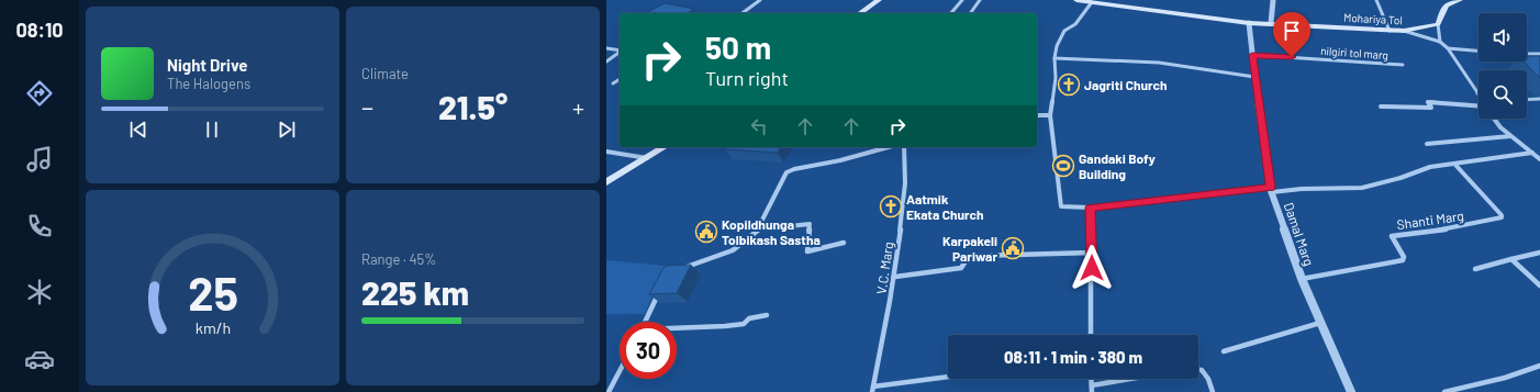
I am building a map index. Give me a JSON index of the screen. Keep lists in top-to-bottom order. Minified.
{"streets":{"main road":["Mohariya Tol"],"street":["nilgiri tol marg","Shanti Marg","Damal Marg","V.C. Marg"]},"crossings":[["Mohariya Tol","Damal Marg"],["nilgiri tol marg","Damal Marg"],["Shanti Marg","Damal Marg"]],"places":{"church":["Jagriti Church","Aatmik Ekata Church"],"sports":["Gandaki Bofy Building"],"public building":["Kopildhunga Tolbikash Sastha","Karpakeli Pariwar"]},"page":{"tabs":"08:10","tile":["Climate",["Range · 45%","225 km"]],"turn":["50 m","Turn right"],"song":["Night Drive","The Halogens"],"heat":["−","21.5°","+"],"limit":"30","trip":"08:11 · 1 min · 380 m","gauge":["25","km/h"]}}
